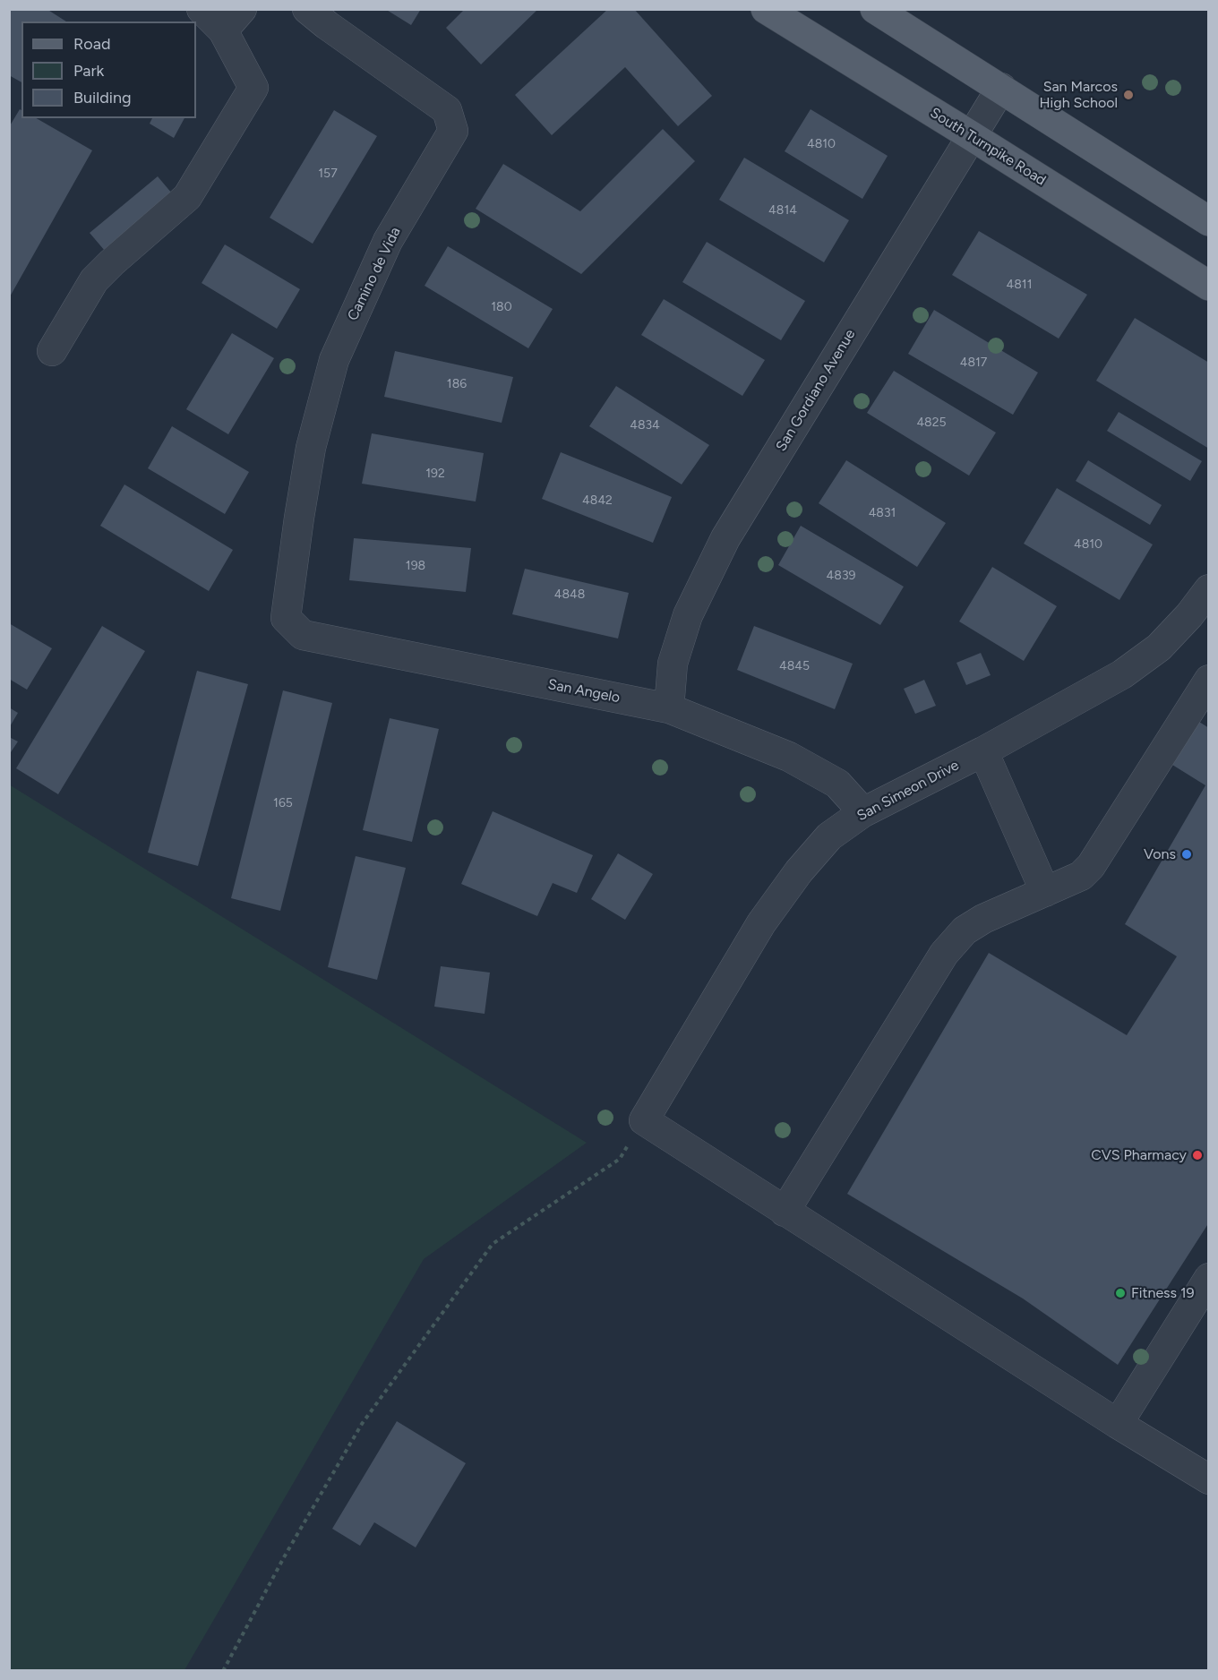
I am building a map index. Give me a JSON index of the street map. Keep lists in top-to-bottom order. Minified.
{"streets":{"main road":["South Turnpike Road"],"street":["Camino de Vida","San Gordiano Avenue","San Angelo","San Simeon Drive"]},"crossings":[["South Turnpike Road","San Gordiano Avenue"],["Camino de Vida","San Angelo"],["San Gordiano Avenue","San Angelo"],["San Angelo","San Simeon Drive"]],"places":["San Marcos High School","Vons","CVS Pharmacy","Fitness 19"],"house_numbers":["4810","157","4814","4811","180","4817","186","4825","4834","192","4842","4831","4810","198","4839","4848","4845","165"],"legend":["Road","Park","Building"]}
